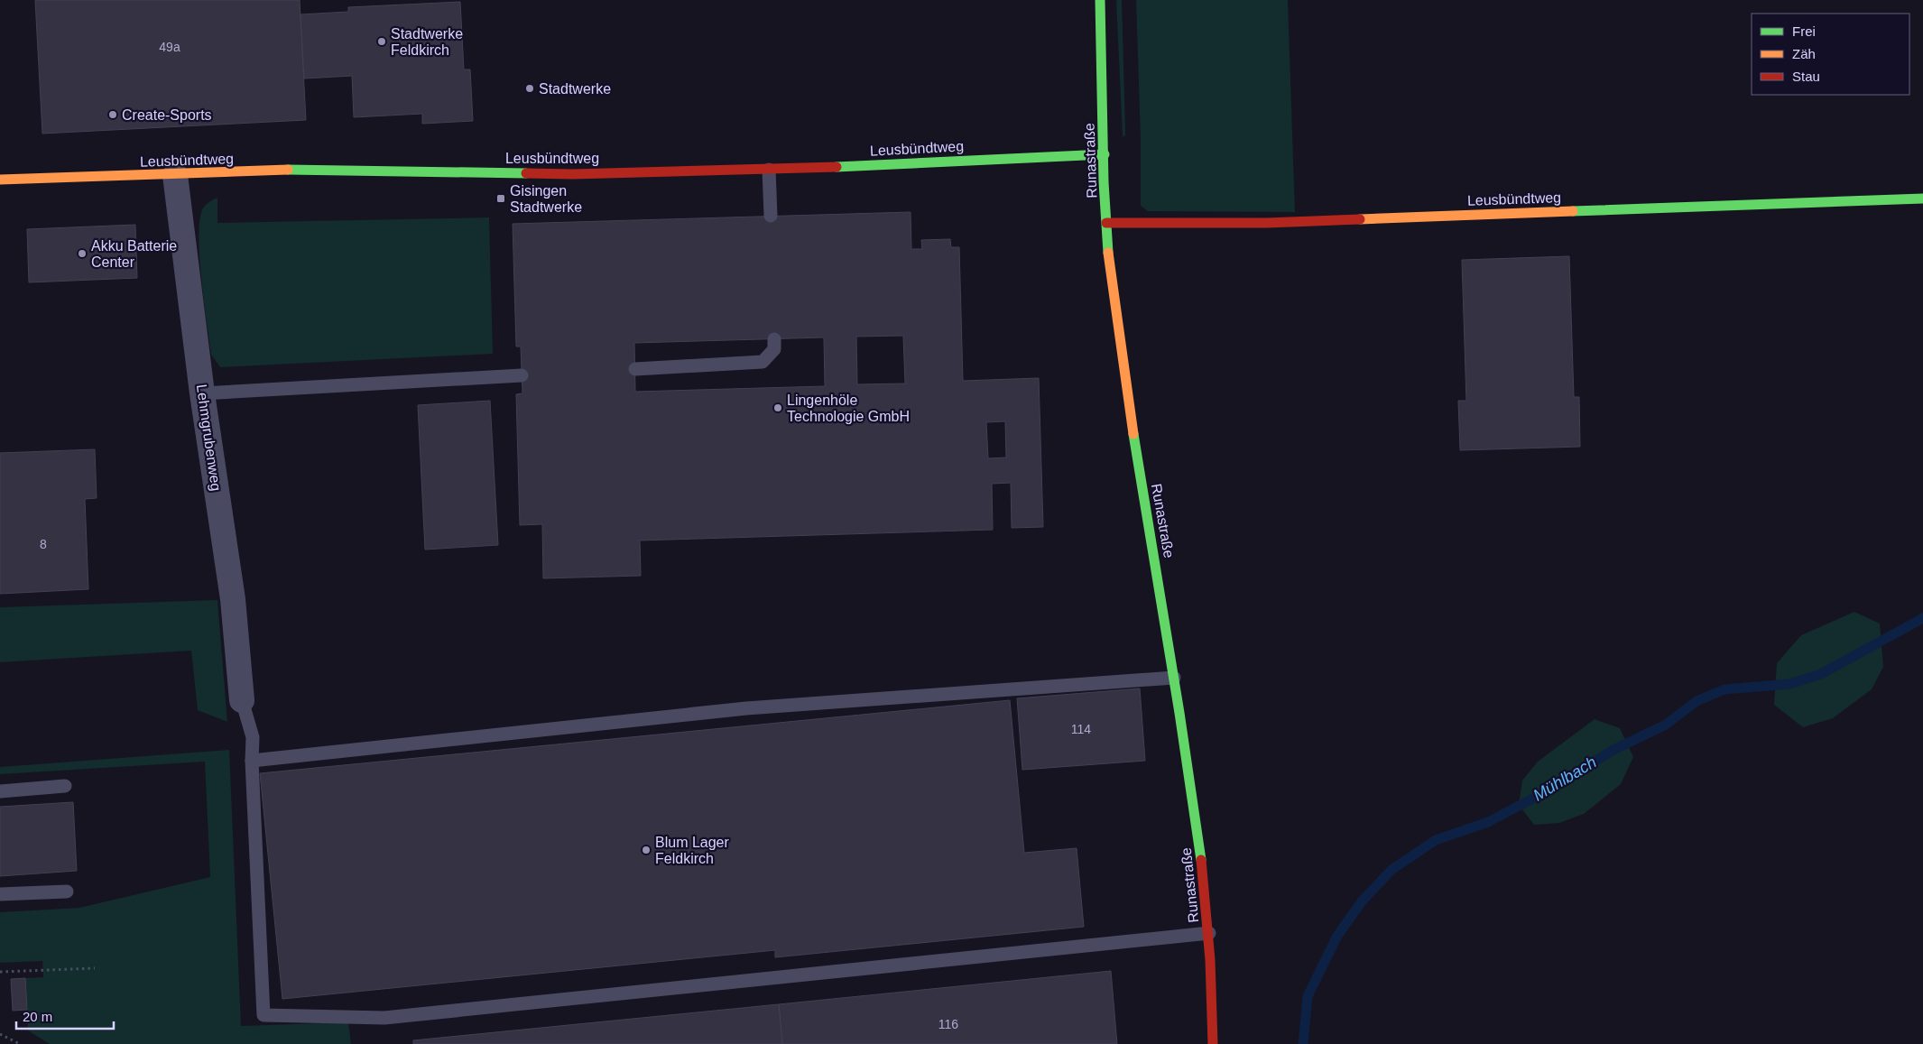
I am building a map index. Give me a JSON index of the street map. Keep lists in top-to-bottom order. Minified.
{"streets":{"street":["Leusbündtweg","Runastraße","Lehmgrubenweg"]},"crossings":[["Leusbündtweg","Runastraße"],["Leusbündtweg","Lehmgrubenweg"]],"water":["Mühlbach"],"places":{"other":["Stadtwerke Feldkirch","Stadtwerke","Create-Sports","Akku Batterie Center","Lingenhöle Technologie GmbH","Blum Lager Feldkirch"],"transit":["Gisingen Stadtwerke"]},"house_numbers":["49a","8","114","116"],"legend":["Frei","Zäh","Stau"],"scale_bar":"20 m"}
